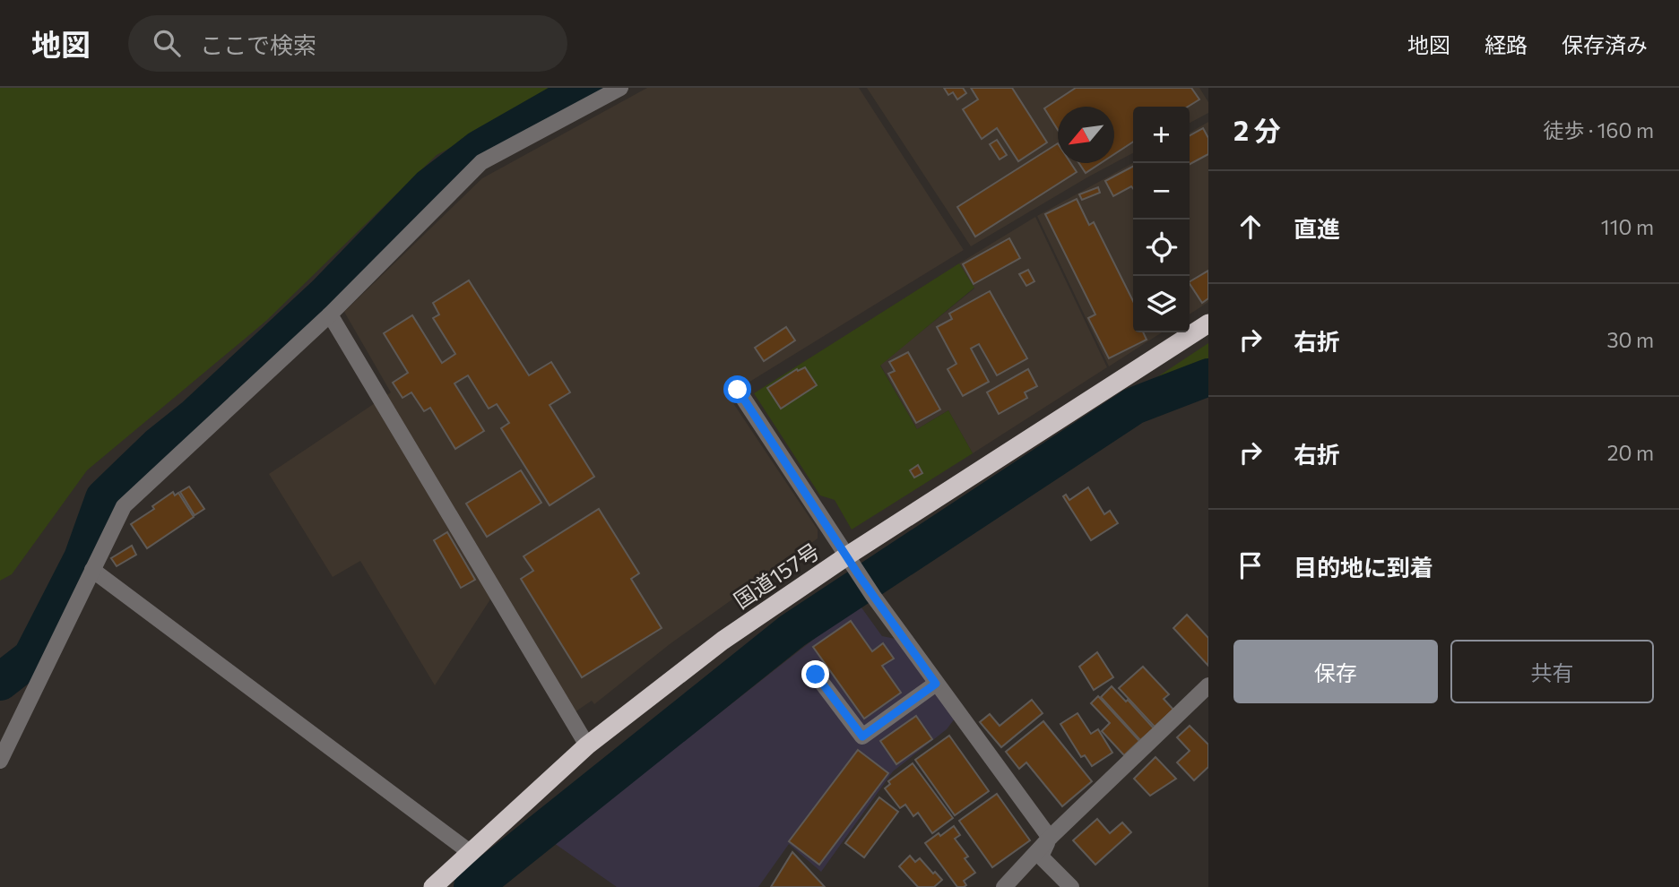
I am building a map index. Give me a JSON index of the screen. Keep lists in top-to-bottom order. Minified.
{"streets":{"highway":["国道157号"]},"north":"bottom left","page":{"header":"地図","search":"ここで検索","nav":["地図","経路","保存済み"],"heading":["2 分","徒歩 · 160 m"],"map_buttons":["+","−"],"list":[["直進","110 m"],["右折","30 m"],["右折","20 m"],"目的地に到着"],"buttons":["保存","共有"]}}
